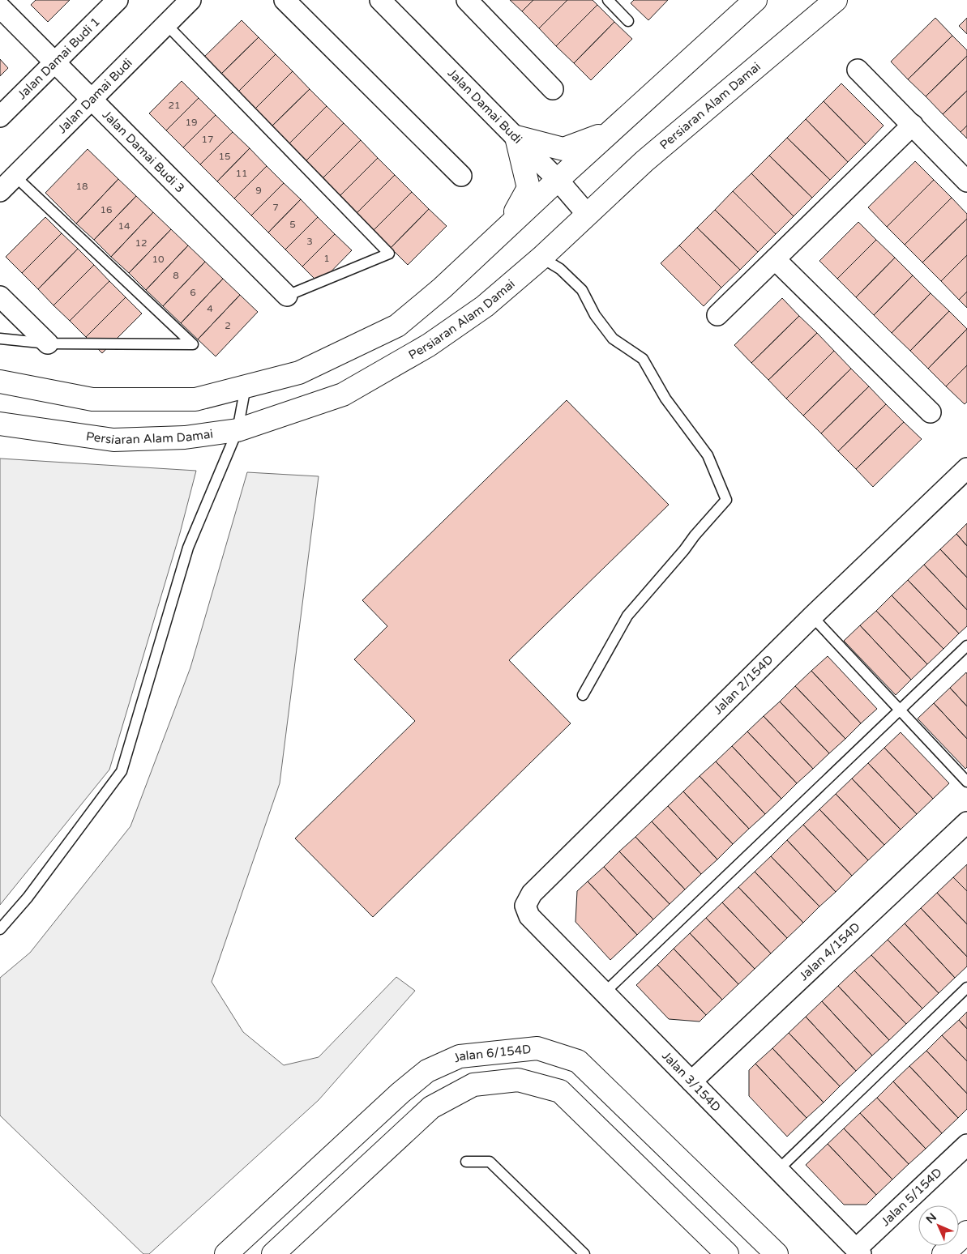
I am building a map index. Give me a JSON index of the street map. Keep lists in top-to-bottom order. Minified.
{"streets":{"street":["Jalan Damai Budi 1","Jalan Damai Budi","Persiaran Alam Damai","Jalan Damai Budi 3","Jalan 2/154D","Jalan 4/154D","Jalan 6/154D","Jalan 3/154D","Jalan 5/154D"]},"crossings":[["Jalan Damai Budi 1","Jalan Damai Budi 3"],["Jalan Damai Budi","Persiaran Alam Damai"],["Jalan Damai Budi","Jalan Damai Budi 3"],["Jalan 2/154D","Jalan 3/154D"],["Jalan 4/154D","Jalan 3/154D"],["Jalan 3/154D","Jalan 5/154D"]],"house_numbers":["21","19","17","15","11","18","9","7","16","5","14","3","12","1","10","8","6","4","2"],"north":"top left"}
